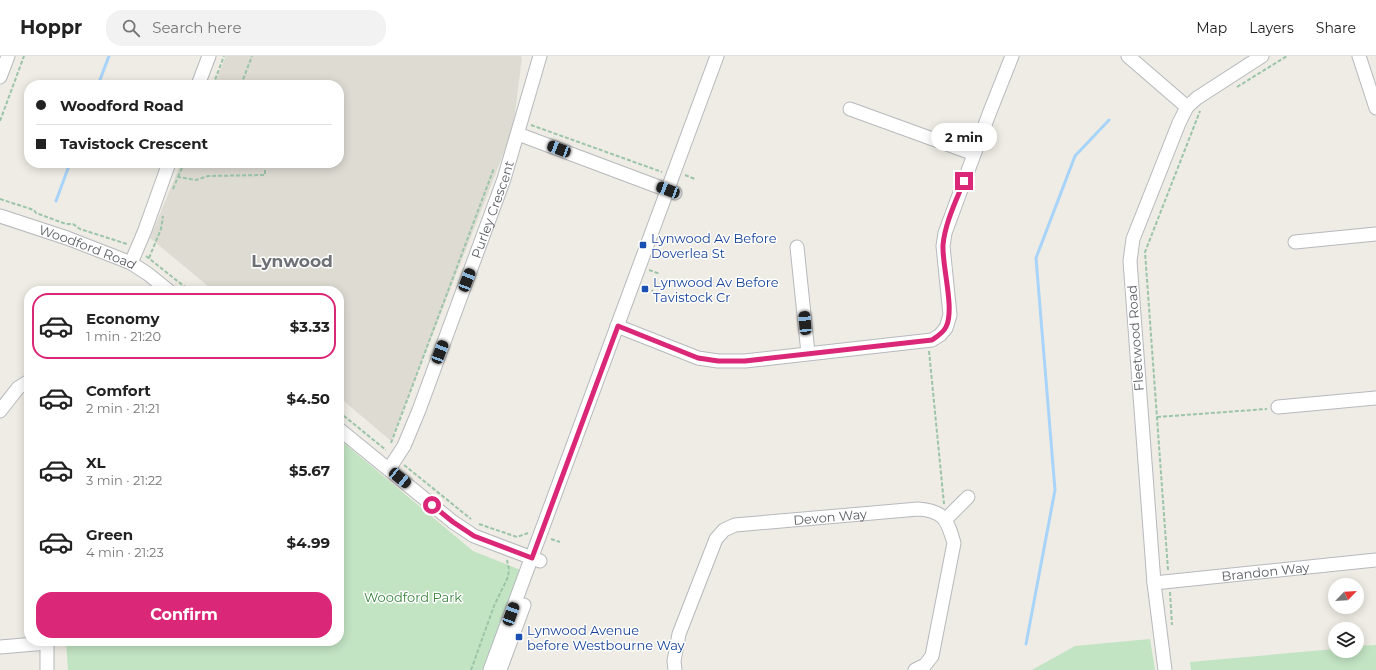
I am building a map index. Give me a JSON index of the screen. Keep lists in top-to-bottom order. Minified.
{"streets":{"street":["Purley Crescent","Woodford Road","Fleetwood Road","Devon Way","Brandon Way"]},"crossings":[["Fleetwood Road","Brandon Way"]],"districts":["Lynwood"],"parks":["Woodford Park"],"places":{"transit":["Lynwood Av Before Doverlea St","Lynwood Av Before Tavistock Cr","Lynwood Avenue before Westbourne Way"]},"north":"top right","page":{"header":"Hoppr","search":"Search here","nav":["Map","Layers","Share"],"banner":["Woodford Road","Tavistock Crescent"],"bubble":"2 min","list":[{"name":"Economy","note":"1 min · 21:20","value":"$3.33"},{"name":"Comfort","note":"2 min · 21:21","value":"$4.50"},{"name":"XL","note":"3 min · 21:22","value":"$5.67"},{"name":"Green","note":"4 min · 21:23","value":"$4.99"}],"buttons":"Confirm"}}
